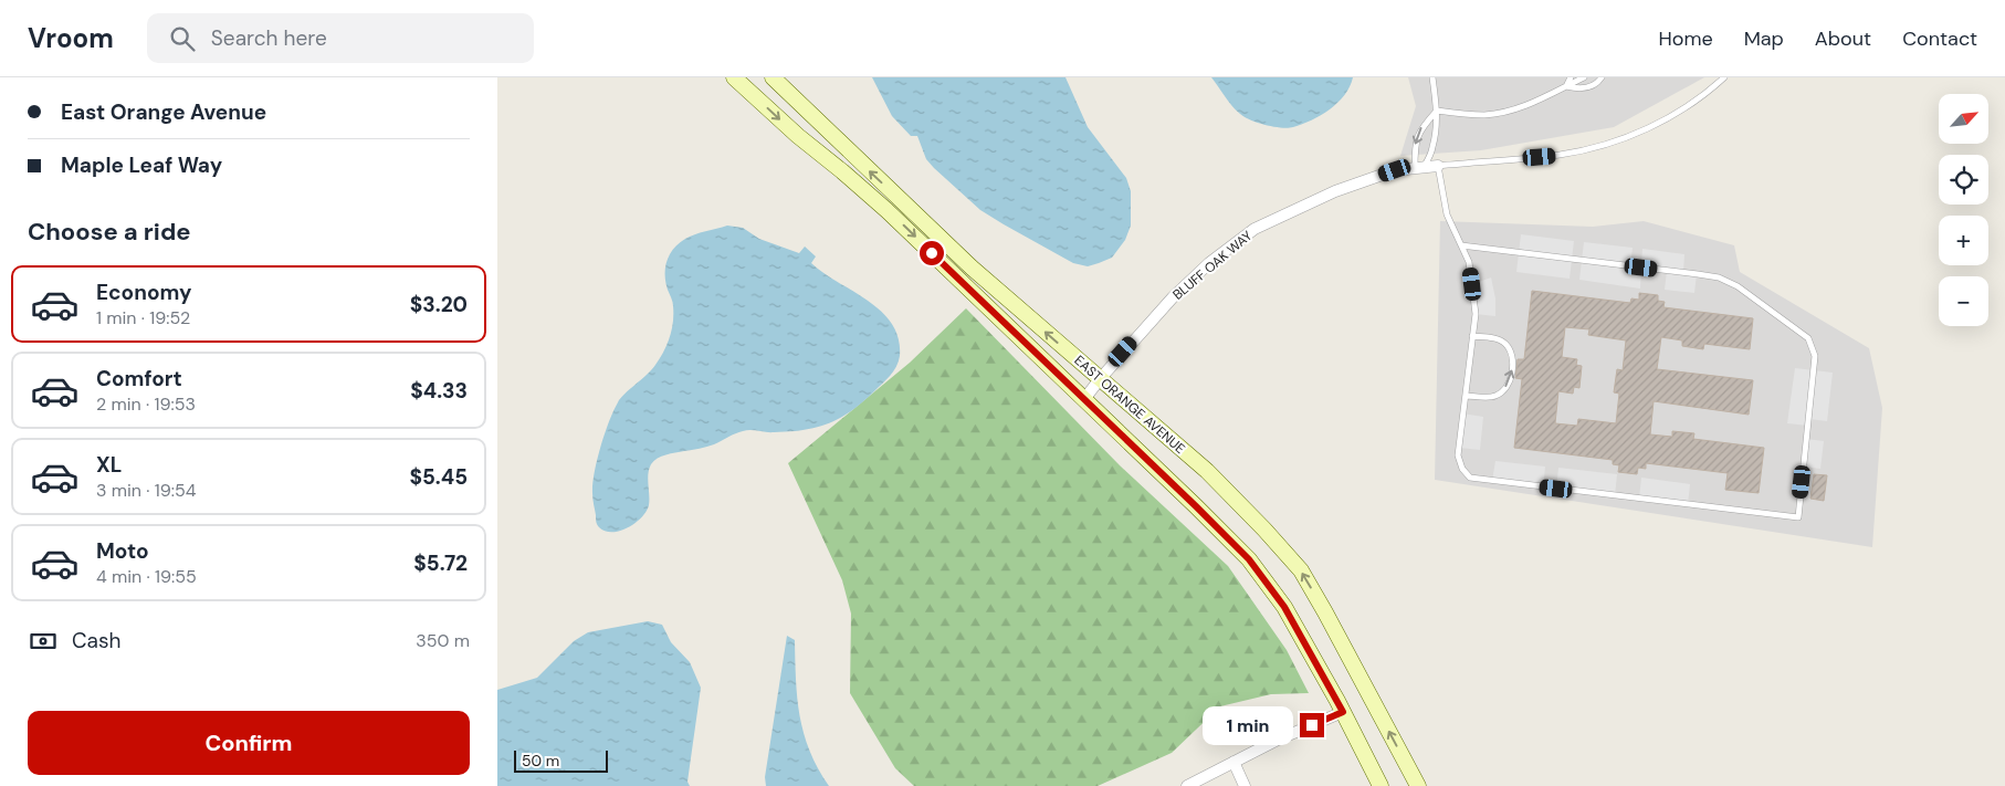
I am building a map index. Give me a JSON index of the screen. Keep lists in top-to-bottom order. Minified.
{"streets":{"street":["BLUFF OAK WAY","EAST ORANGE AVENUE"]},"crossings":[["BLUFF OAK WAY","EAST ORANGE AVENUE"]],"scale_bar":"50 m","north":"top right","page":{"header":"Vroom","search":"Search here","nav":["Home","Map","About","Contact"],"banner":["East Orange Avenue","Maple Leaf Way"],"map_buttons":["+","−"],"heading":"Choose a ride","list":[{"name":"Economy","note":"1 min · 19:52","value":"$3.20"},{"name":"Comfort","note":"2 min · 19:53","value":"$4.33"},{"name":"XL","note":"3 min · 19:54","value":"$5.45"},{"name":"Moto","note":"4 min · 19:55","value":"$5.72"}],"pay":["Cash","350 m"],"buttons":"Confirm","bubble":"1 min","scale":"50 m"}}
